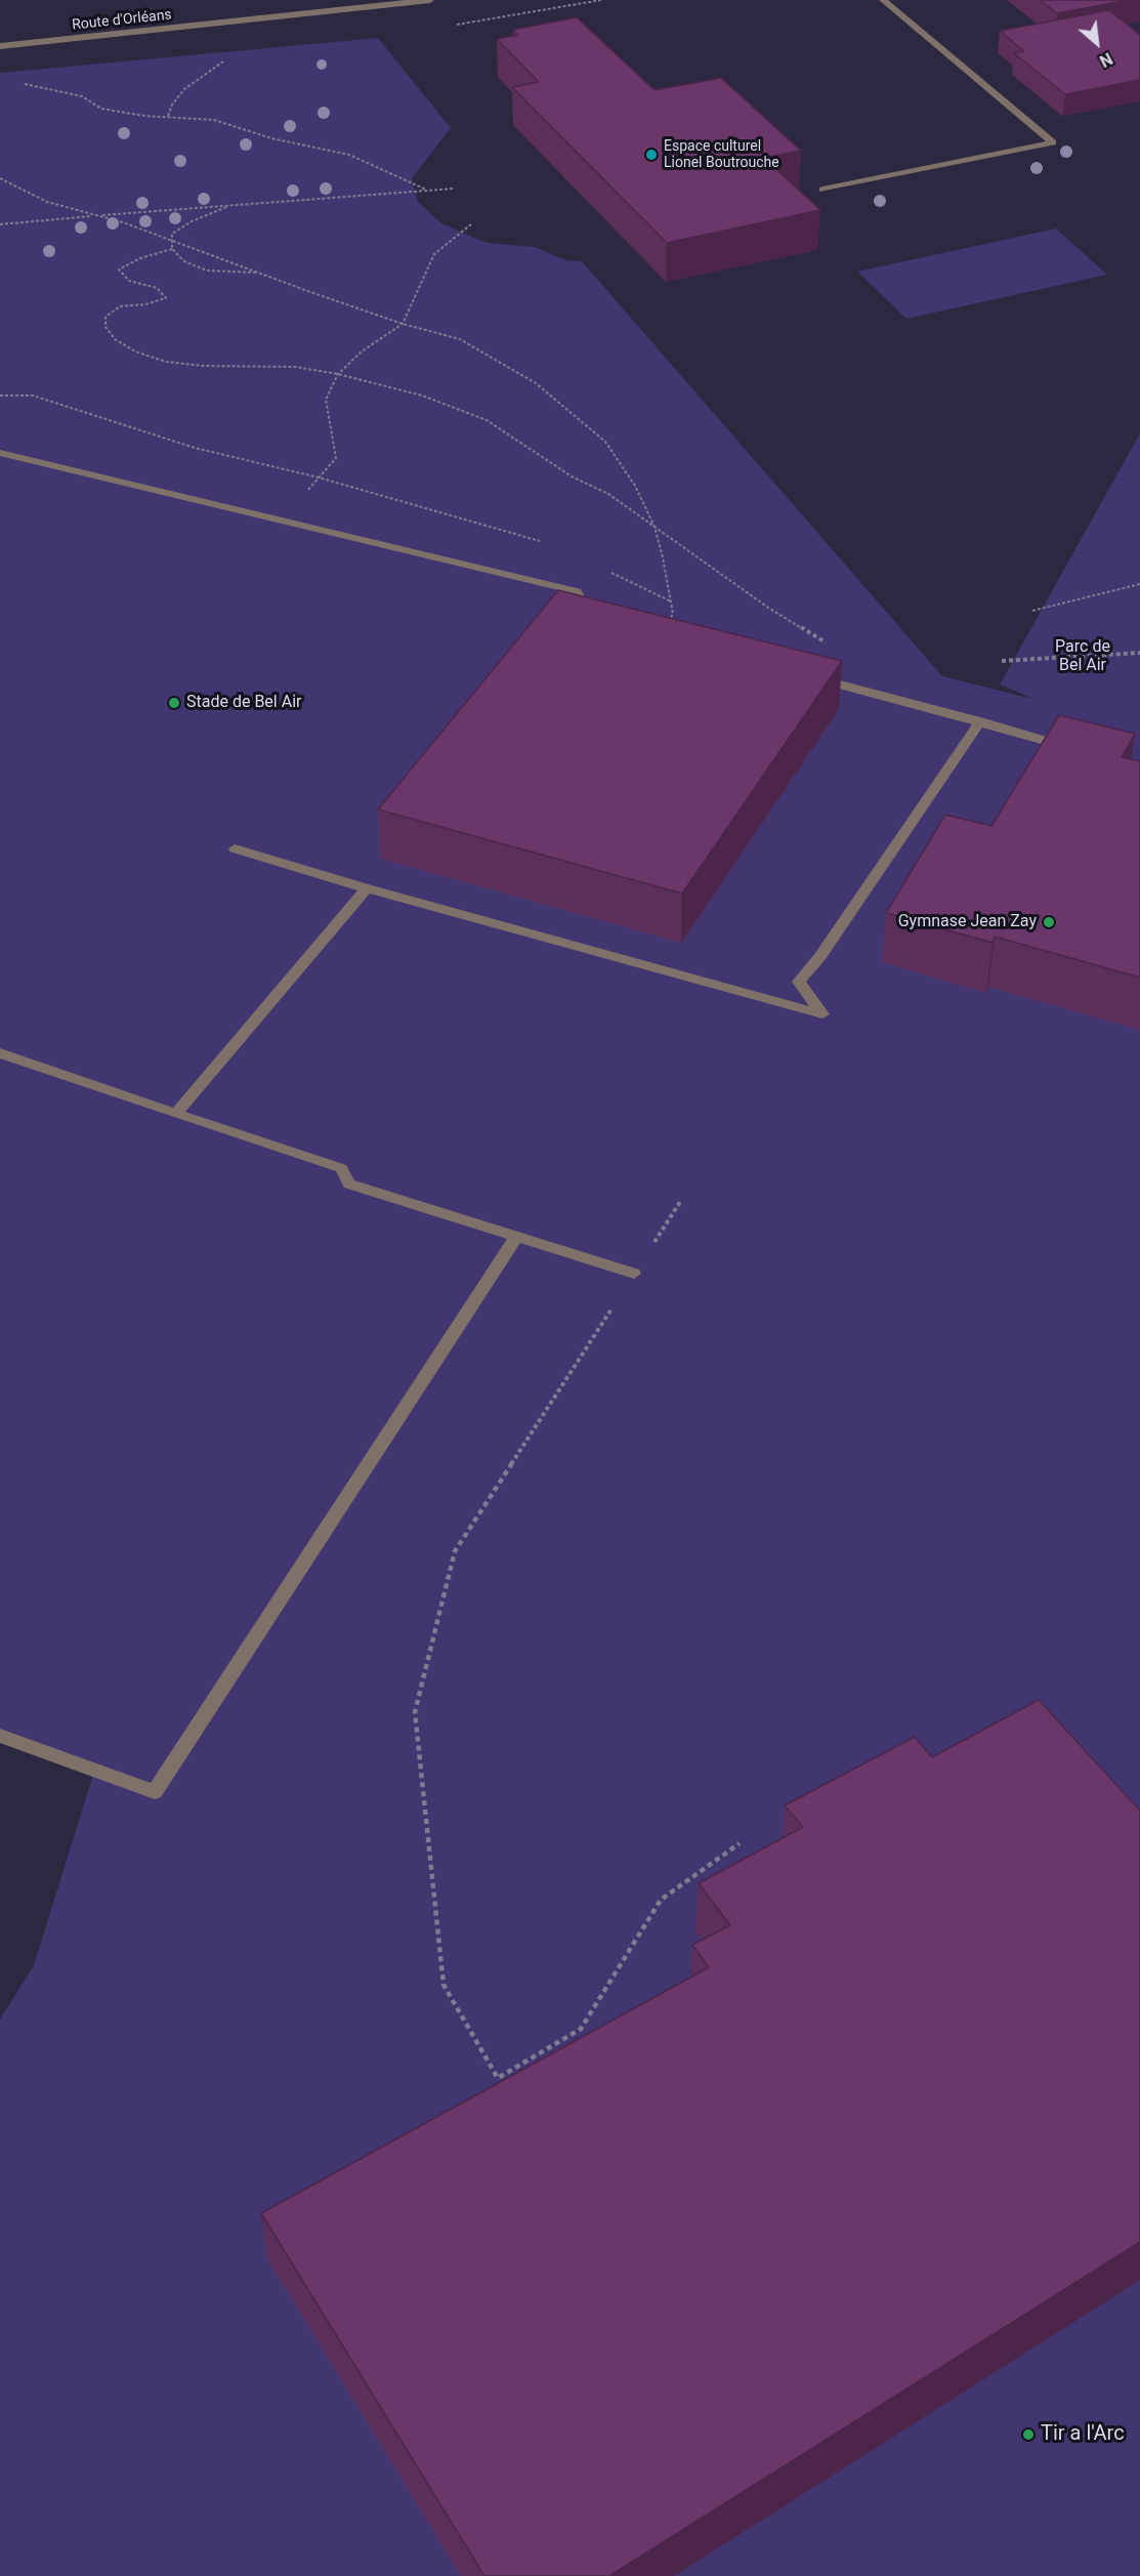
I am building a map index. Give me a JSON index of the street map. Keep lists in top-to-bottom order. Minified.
{"streets":{"street":["Route d'Orléans"]},"parks":["Parc de Bel Air"],"places":["Espace culturel Lionel Boutrouche","Stade de Bel Air","Gymnase Jean Zay","Tir a l'Arc"],"north":"bottom right"}
